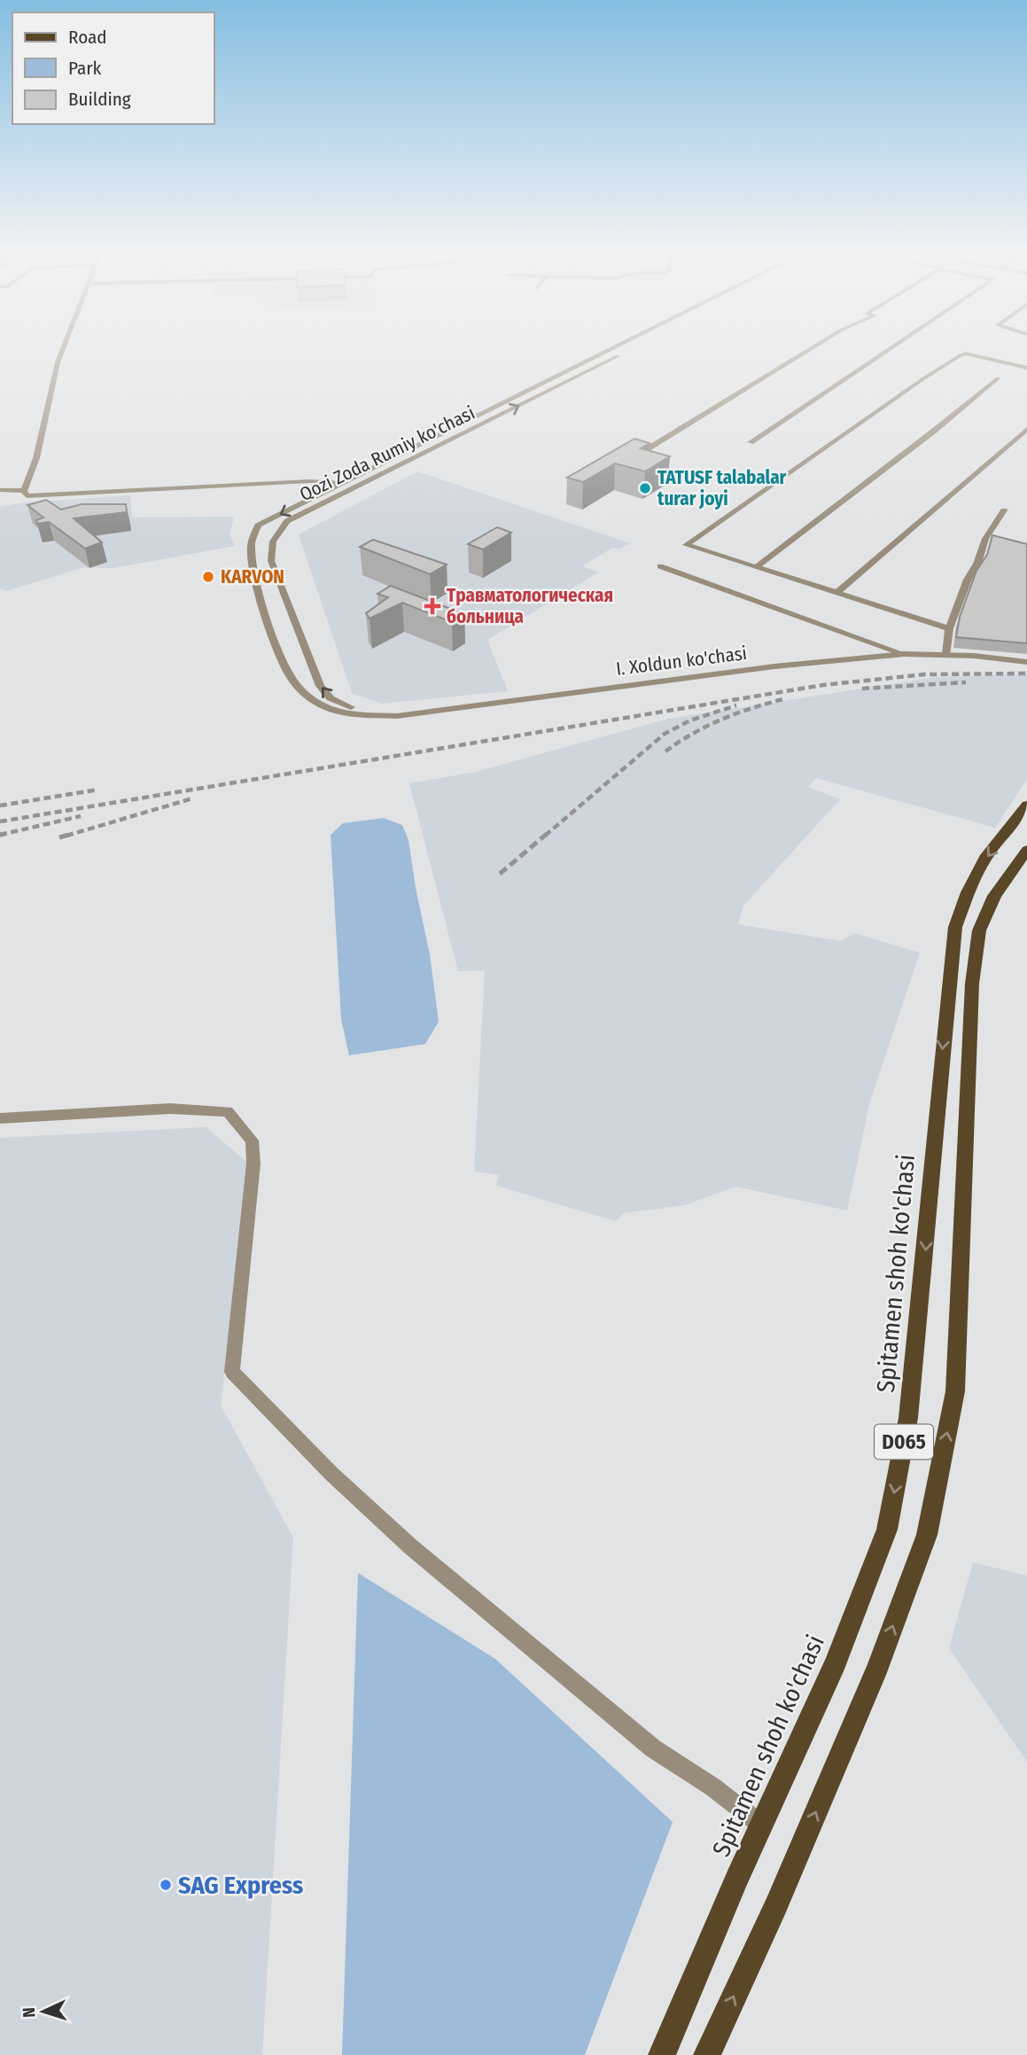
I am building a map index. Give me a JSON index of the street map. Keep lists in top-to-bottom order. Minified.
{"streets":{"main road":["Spitamen shoh ko'chasi","D065"],"street":["Qozi Zoda Rumiy ko'chasi","I. Xoldun ko'chasi"]},"crossings":[["Qozi Zoda Rumiy ko'chasi","I. Xoldun ko'chasi"]],"places":{"other":["TATUSF talabalar turar joyi","KARVON","SAG Express"],"health":["Травматологическая больница"]},"legend":["Road","Park","Building"],"north":"left"}
